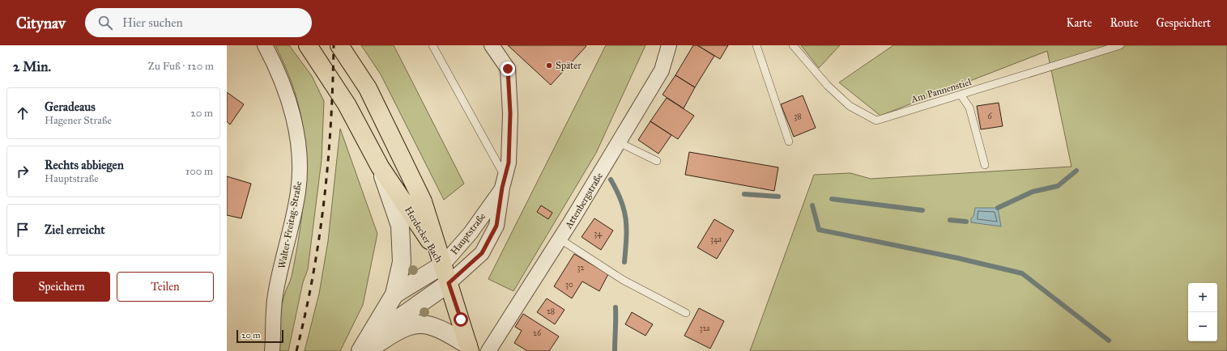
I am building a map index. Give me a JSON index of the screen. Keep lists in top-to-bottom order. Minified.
{"streets":{"main road":["Herdecker Bach"],"street":["Attenbergstraße","Walter-Freitag-Straße","Hauptstraße"],"lane":["Am Pannenstiel"]},"crossings":[["Hauptstraße","Herdecker Bach"]],"places":["Später"],"house_numbers":["38","6","34","34a","32","30","28","32a","26"],"scale_bar":"20 m","page":{"header":"Citynav","search":"Hier suchen","nav":["Karte","Route","Gespeichert"],"heading":["2 Min.","Zu Fuß · 120 m"],"list":[["Geradeaus","Hagener Straße","20 m"],["Rechts abbiegen","Hauptstraße","100 m"],"Ziel erreicht"],"buttons":["Speichern","Teilen"],"map_buttons":["+","−"],"scale":"20 m"}}
